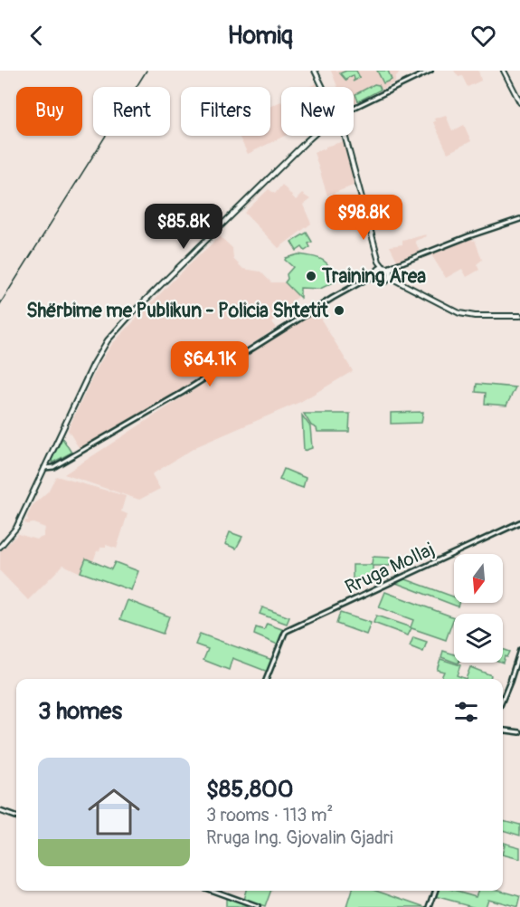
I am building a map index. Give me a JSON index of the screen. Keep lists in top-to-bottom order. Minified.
{"streets":{"street":["Rruga Mollaj"]},"places":["Training Area","Shërbime me Publikun - Policia Shtetit"],"north":"bottom","page":{"header":"Homiq","chip":["Buy","Rent","Filters","New"],"price":["$98.8K","$85.8K","$64.1K"],"heading":"3 homes","list":[{"name":"$85,800","note":"3 rooms · 113 m² · Rruga Ing. Gjovalin Gjadri"}]}}
